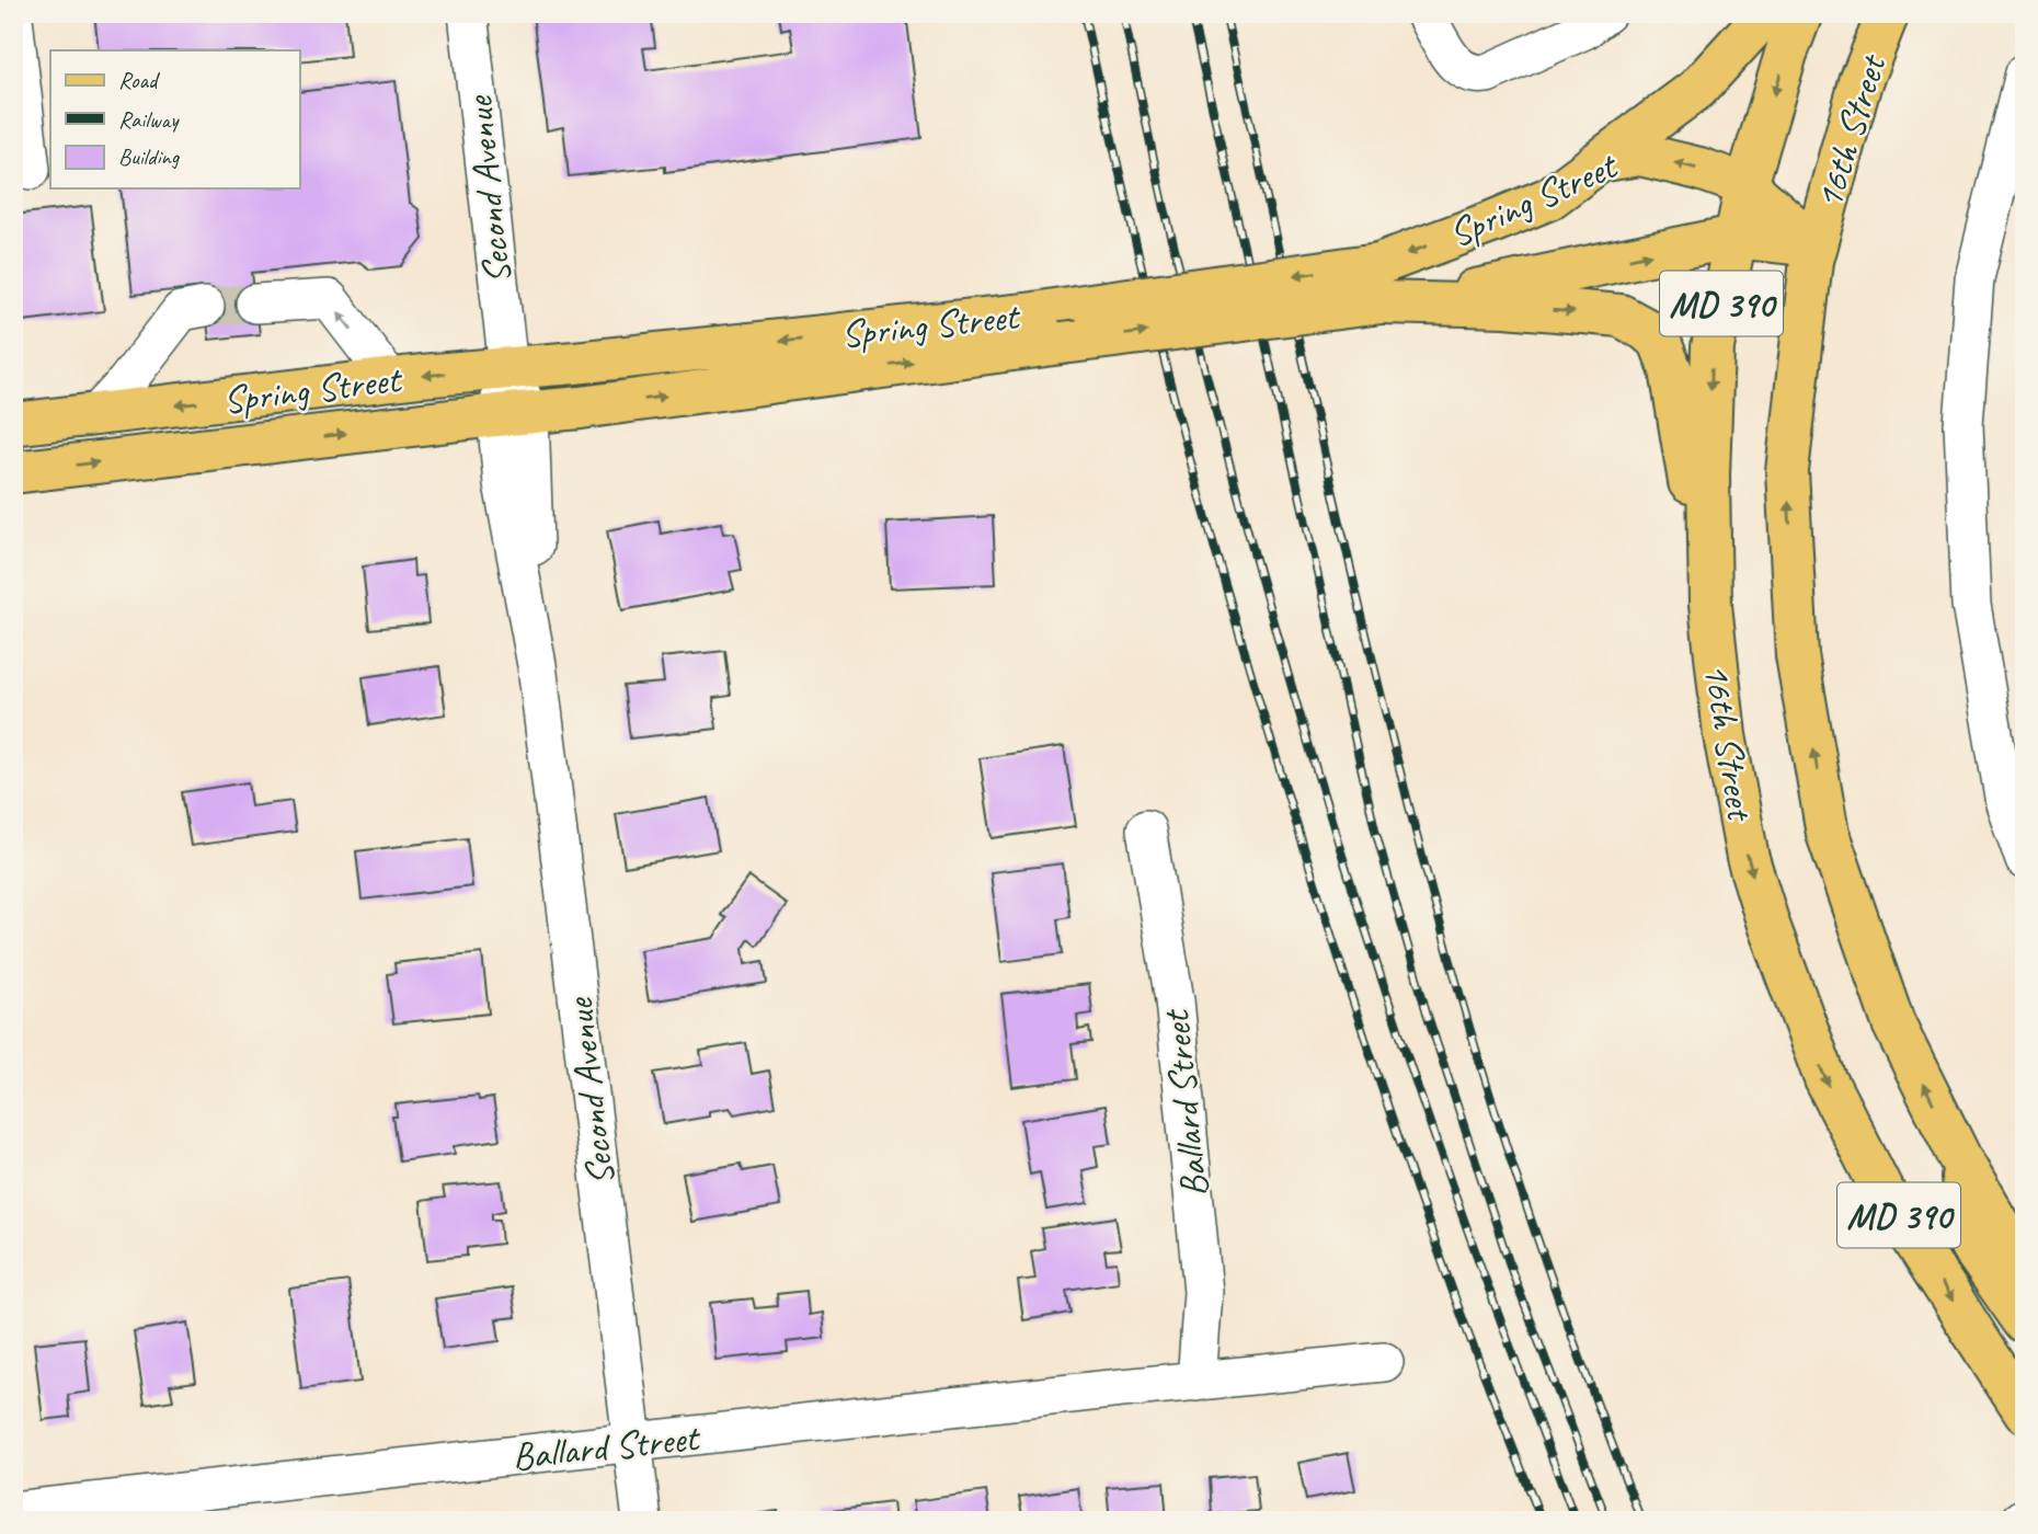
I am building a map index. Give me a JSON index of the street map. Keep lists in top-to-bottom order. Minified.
{"streets":{"main road":["16th Street","Spring Street","MD 390"],"street":["Second Avenue","Ballard Street"]},"crossings":[["16th Street","Spring Street"],["Second Avenue","Spring Street"],["Second Avenue","Ballard Street"]],"legend":["Road","Railway","Building"]}
